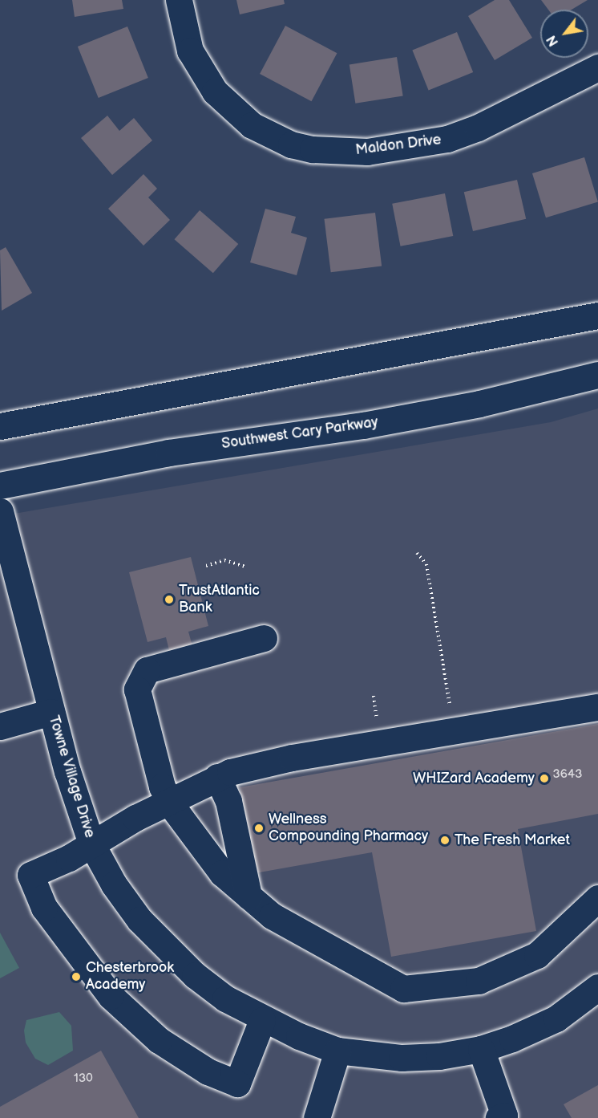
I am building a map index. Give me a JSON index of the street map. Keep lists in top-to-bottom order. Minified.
{"streets":{"street":["Maldon Drive","Southwest Cary Parkway","Towne Village Drive"]},"places":["TrustAtlantic Bank","WHIZard Academy","Wellness Compounding Pharmacy","The Fresh Market","Chesterbrook Academy"],"house_numbers":["3643","130"],"north":"bottom left"}
